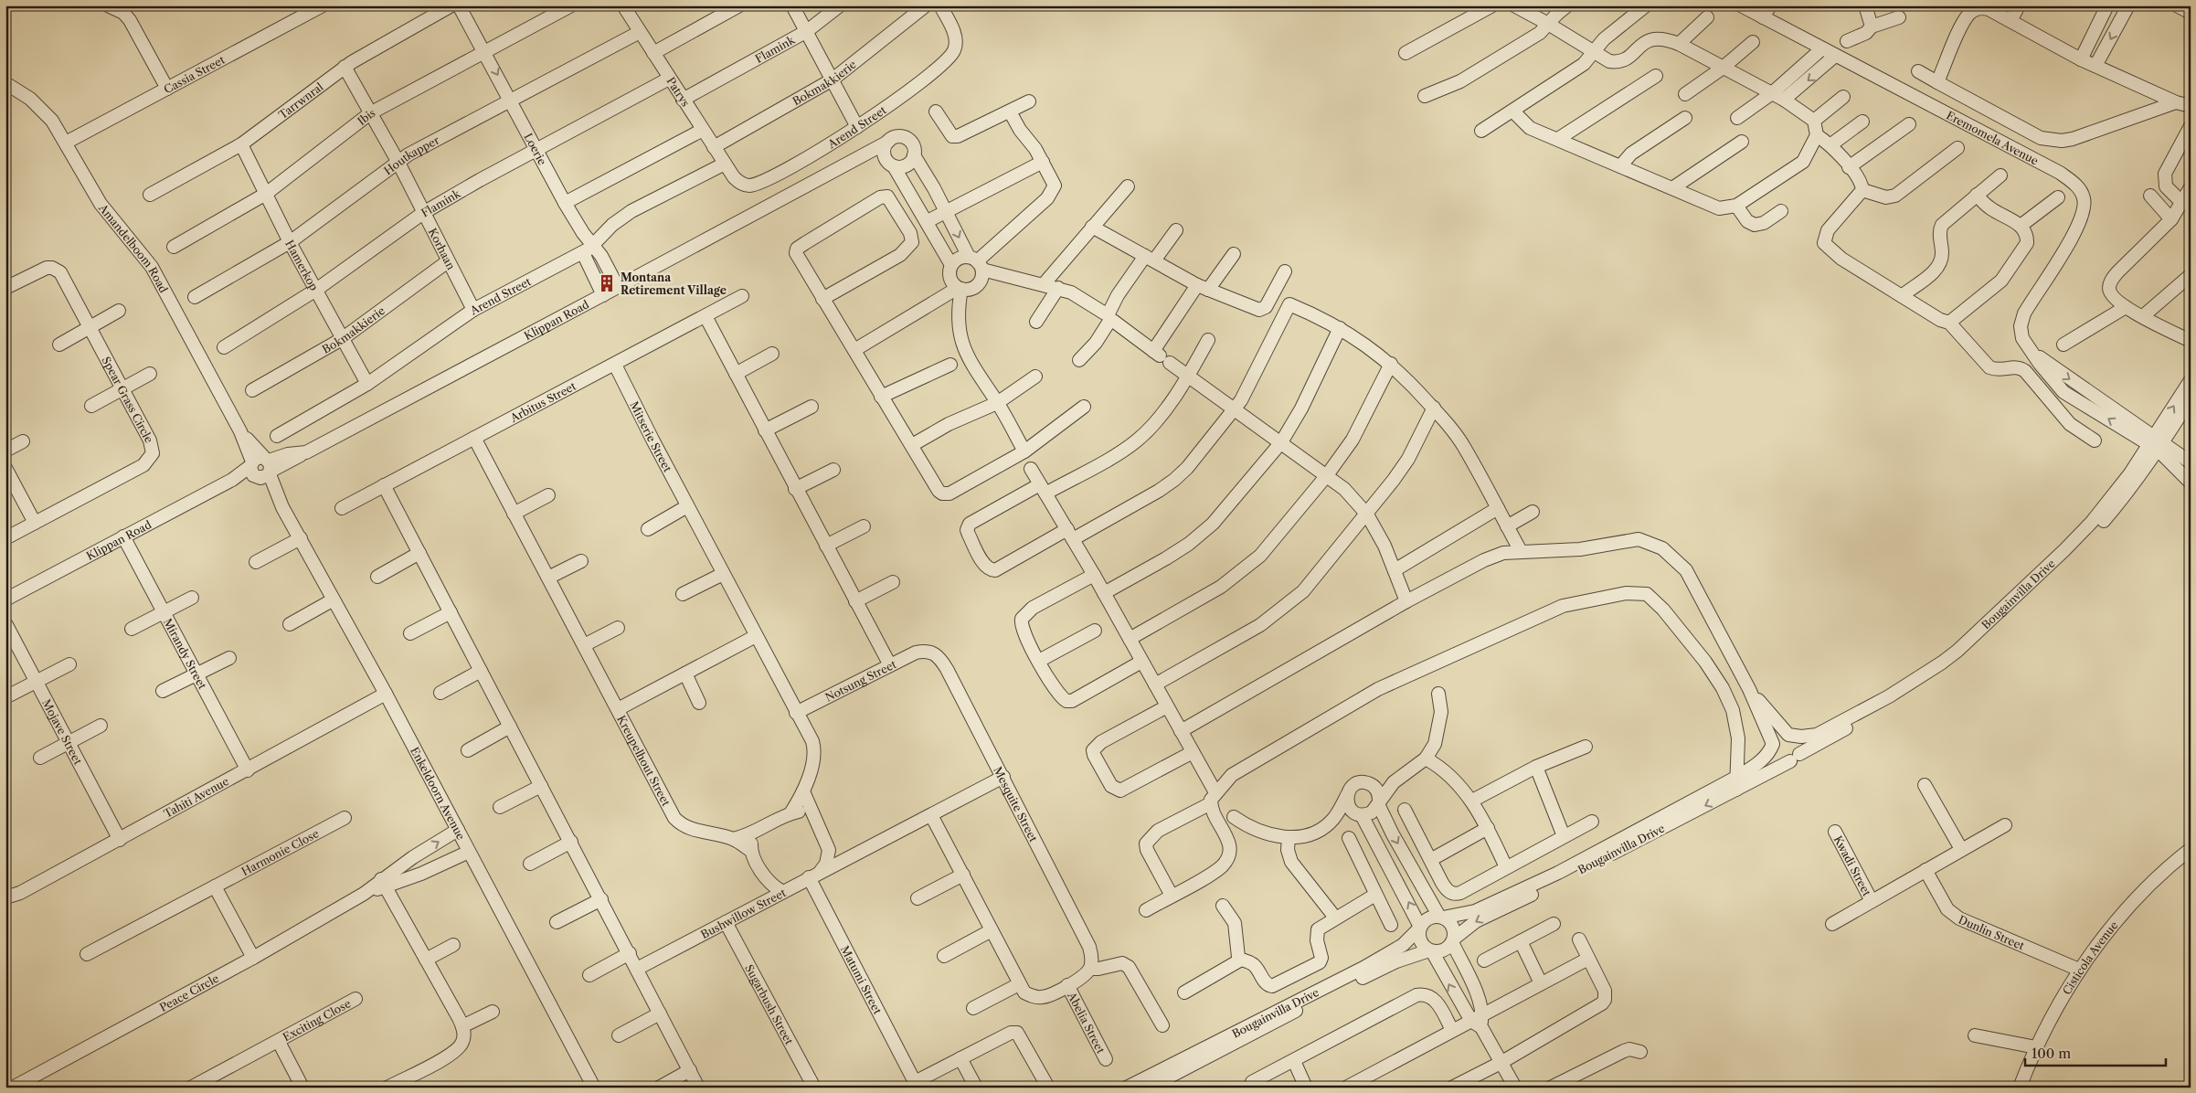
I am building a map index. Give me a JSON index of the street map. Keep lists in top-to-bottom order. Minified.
{"streets":{"street":["Flamink","Cassia Street","Bokmakkierie","Patrys","Tarrwnral","Ibis","Arend Street","Eremomela Avenue","Loerie","Houtkapper","Amandelboom Road","Korhaan","Hamerkop","Klippan Road","Spear Grass Circle","Arbitus Street","Mitserie Street","Bougainvilla Drive","Mirandy Street","Notsung Street","Mojave Street","Kreupelhout Street","Enkeldoorn Avenue","Tahiti Avenue","Mesquite Street","Harmonie Close","Kwadi Street","Bushwillow Street","Dunlin Street","Cisticola Avenue","Matumi Street","Peace Circle","Sugarbush Street","Exciting Close","Abelia Street"]},"crossings":[["Flamink","Patrys"],["Flamink","Loerie"],["Flamink","Korhaan"],["Flamink","Hamerkop"],["Cassia Street","Amandelboom Road"],["Bokmakkierie","Patrys"],["Bokmakkierie","Korhaan"],["Bokmakkierie","Hamerkop"],["Patrys","Arend Street"],["Patrys","Houtkapper"],["Tarrwnral","Korhaan"],["Tarrwnral","Hamerkop"],["Ibis","Loerie"],["Ibis","Korhaan"],["Ibis","Hamerkop"],["Arend Street","Loerie"],["Arend Street","Korhaan"],["Arend Street","Hamerkop"],["Eremomela Avenue","Bougainvilla Drive"],["Loerie","Houtkapper"],["Loerie","Klippan Road"],["Houtkapper","Korhaan"],["Houtkapper","Hamerkop"],["Amandelboom Road","Klippan Road"],["Amandelboom Road","Enkeldoorn Avenue"],["Klippan Road","Mirandy Street"],["Klippan Road","Enkeldoorn Avenue"],["Arbitus Street","Mitserie Street"],["Arbitus Street","Kreupelhout Street"],["Mitserie Street","Notsung Street"],["Mirandy Street","Tahiti Avenue"],["Notsung Street","Mesquite Street"],["Mojave Street","Tahiti Avenue"],["Kreupelhout Street","Bushwillow Street"],["Kreupelhout Street","Matumi Street"],["Enkeldoorn Avenue","Tahiti Avenue"],["Enkeldoorn Avenue","Peace Circle"],["Mesquite Street","Bushwillow Street"],["Mesquite Street","Abelia Street"],["Kwadi Street","Dunlin Street"],["Bushwillow Street","Matumi Street"],["Bushwillow Street","Sugarbush Street"],["Bushwillow Street","Abelia Street"],["Dunlin Street","Cisticola Avenue"]],"places":{"building":["Montana Retirement Village"]},"scale_bar":"100 m"}
